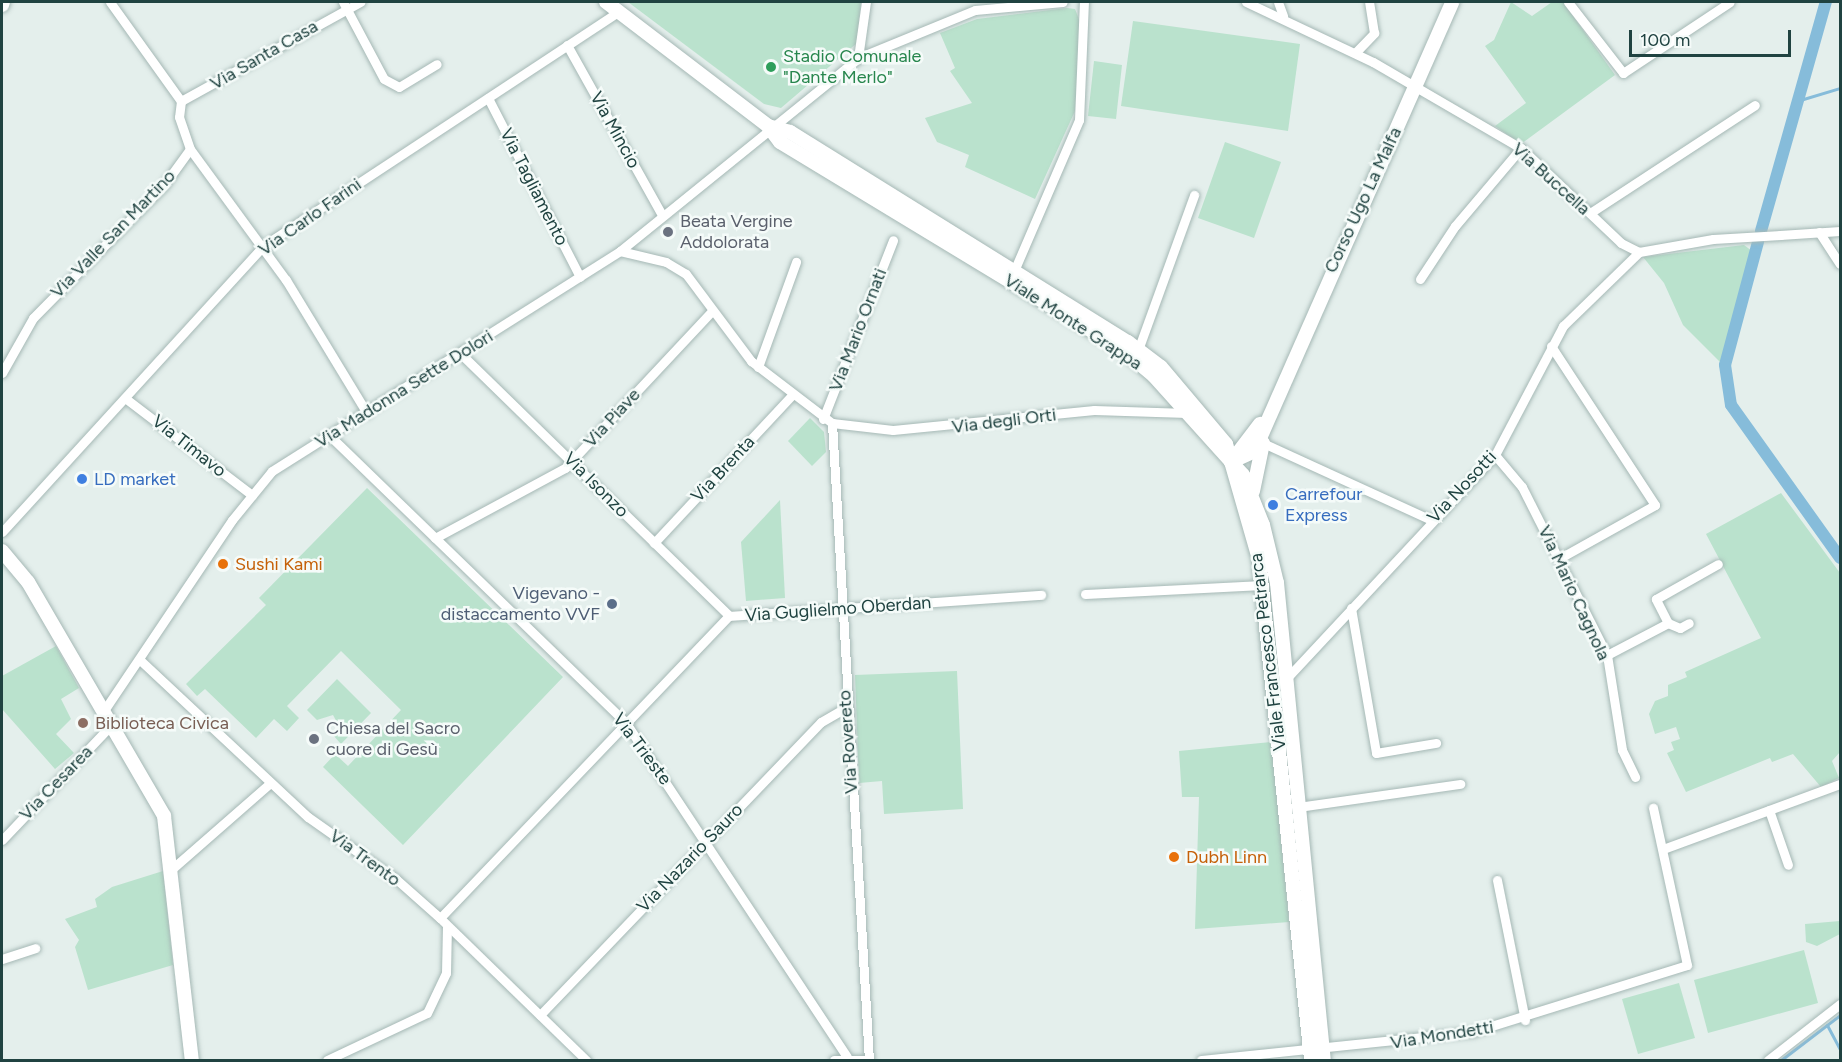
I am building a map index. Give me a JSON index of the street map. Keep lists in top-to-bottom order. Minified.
{"streets":{"street":["Via Santa Casa","Via Mincio","Via Buccella","Via Tagliamento","Corso Ugo La Malfa","Via Carlo Farini","Via Valle San Martino","Viale Monte Grappa","Via Mario Ornati","Via Madonna Sette Dolori","Via Piave","Via degli Orti","Via Timavo","Via Brenta","Via Isonzo","Via Nosotti","Via Mario Cagnola","Via Guglielmo Oberdan","Viale Francesco Petrarca","Via Rovereto","Via Trieste","Via Cesarea","Via Trento","Via Nazario Sauro","Via Mondetti"]},"crossings":[["Via Mincio","Via Carlo Farini"],["Via Mincio","Via Madonna Sette Dolori"],["Via Buccella","Corso Ugo La Malfa"],["Via Buccella","Via Nosotti"],["Via Tagliamento","Via Carlo Farini"],["Via Tagliamento","Via Madonna Sette Dolori"],["Corso Ugo La Malfa","Viale Monte Grappa"],["Corso Ugo La Malfa","Viale Francesco Petrarca"],["Via Carlo Farini","Viale Monte Grappa"],["Via Carlo Farini","Via Timavo"],["Viale Monte Grappa","Via Madonna Sette Dolori"],["Viale Monte Grappa","Via degli Orti"],["Viale Monte Grappa","Viale Francesco Petrarca"],["Via Mario Ornati","Via degli Orti"],["Via Mario Ornati","Via Rovereto"],["Via Madonna Sette Dolori","Via Timavo"],["Via Madonna Sette Dolori","Via Isonzo"],["Via Madonna Sette Dolori","Via Trieste"],["Via Madonna Sette Dolori","Via Trento"],["Via Piave","Via Isonzo"],["Via Piave","Via Trieste"],["Via degli Orti","Via Rovereto"],["Via Brenta","Via Isonzo"],["Via Isonzo","Via Guglielmo Oberdan"],["Via Nosotti","Via Mario Cagnola"],["Via Nosotti","Viale Francesco Petrarca"],["Via Guglielmo Oberdan","Via Rovereto"],["Via Guglielmo Oberdan","Via Trieste"],["Via Guglielmo Oberdan","Via Trento"],["Viale Francesco Petrarca","Via Mondetti"],["Via Rovereto","Via Nazario Sauro"],["Via Trieste","Via Nazario Sauro"],["Via Trento","Via Nazario Sauro"]],"places":["Stadio Comunale \"Dante Merlo\"","Beata Vergine Addolorata","LD market","Carrefour Express","Sushi Kami","Vigevano - distaccamento VVF","Biblioteca Civica","Chiesa del Sacro cuore di Gesù","Dubh Linn"],"scale_bar":"100 m"}
